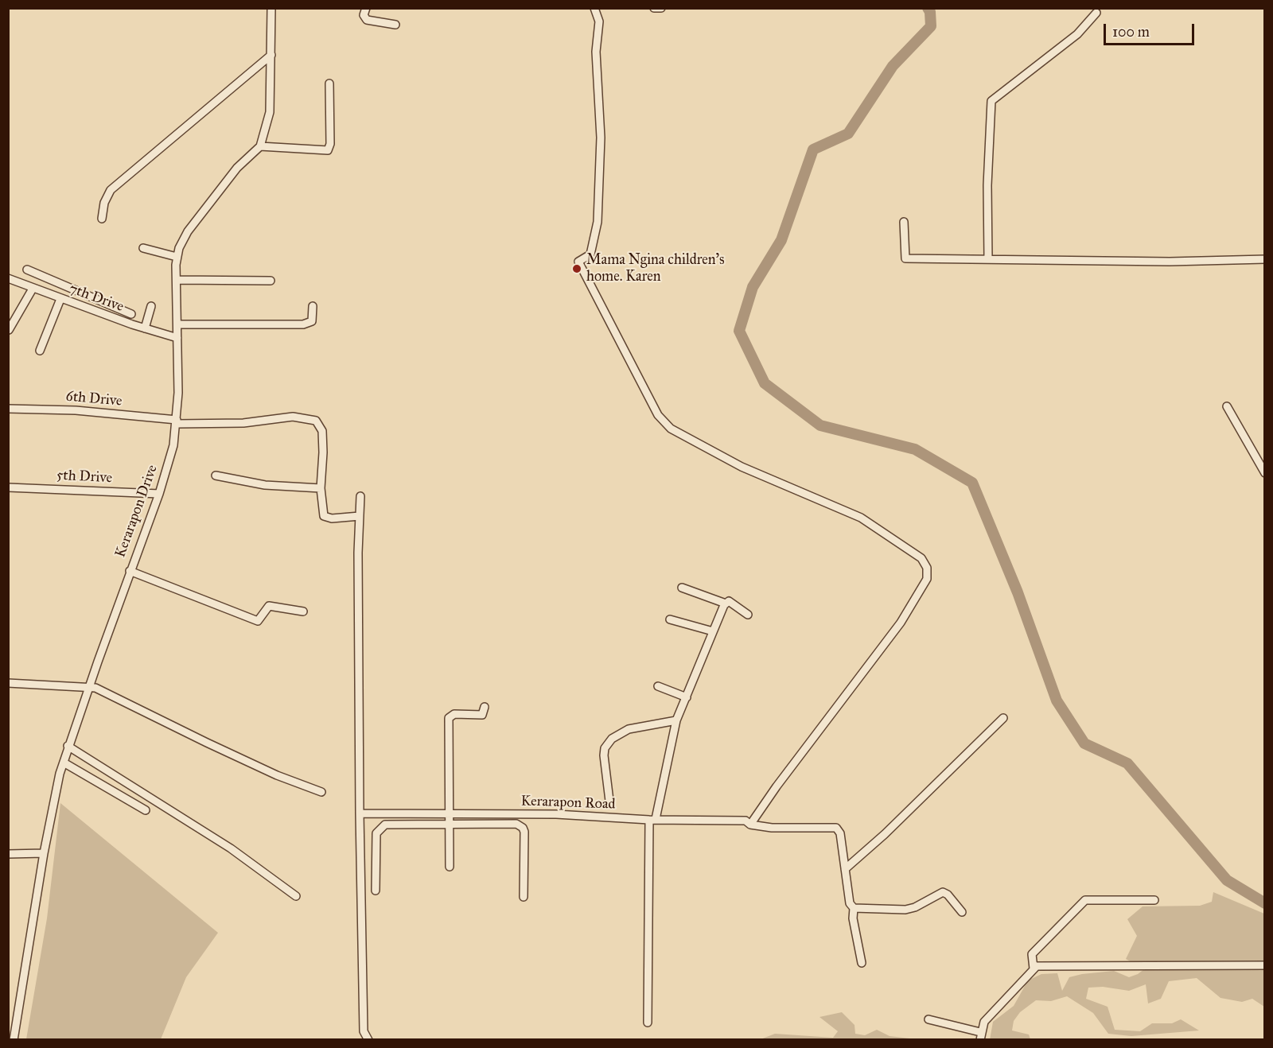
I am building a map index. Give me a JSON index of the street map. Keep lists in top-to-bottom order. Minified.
{"streets":{"street":["7th Drive","6th Drive","5th Drive","Kerarapon Drive","Kerarapon Road"]},"crossings":[["7th Drive","Kerarapon Drive"],["6th Drive","Kerarapon Drive"],["5th Drive","Kerarapon Drive"]],"places":["Mama Ngina children's home. Karen"],"scale_bar":"100 m"}
